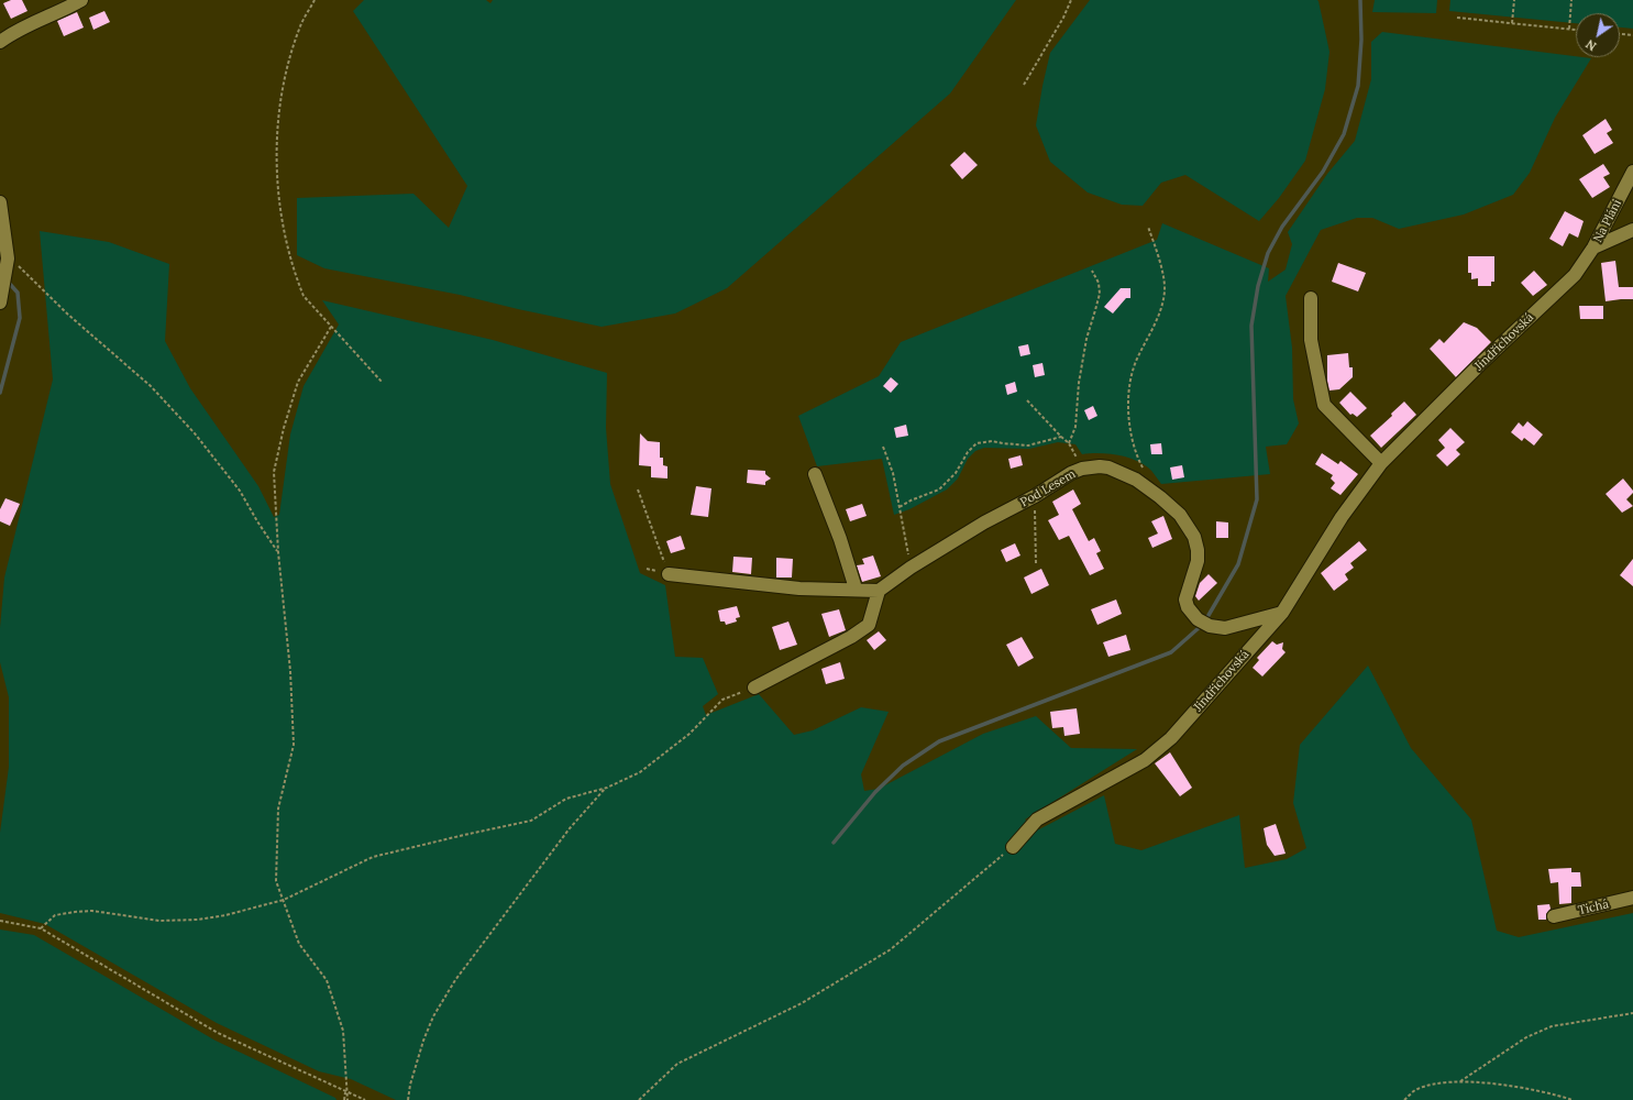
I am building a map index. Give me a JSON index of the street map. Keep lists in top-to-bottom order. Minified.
{"streets":{"street":["Na Pláni","Jindřichovská","Pod Lesem","Tichá"]},"crossings":[["Na Pláni","Jindřichovská"],["Jindřichovská","Pod Lesem"]],"north":"bottom left"}
